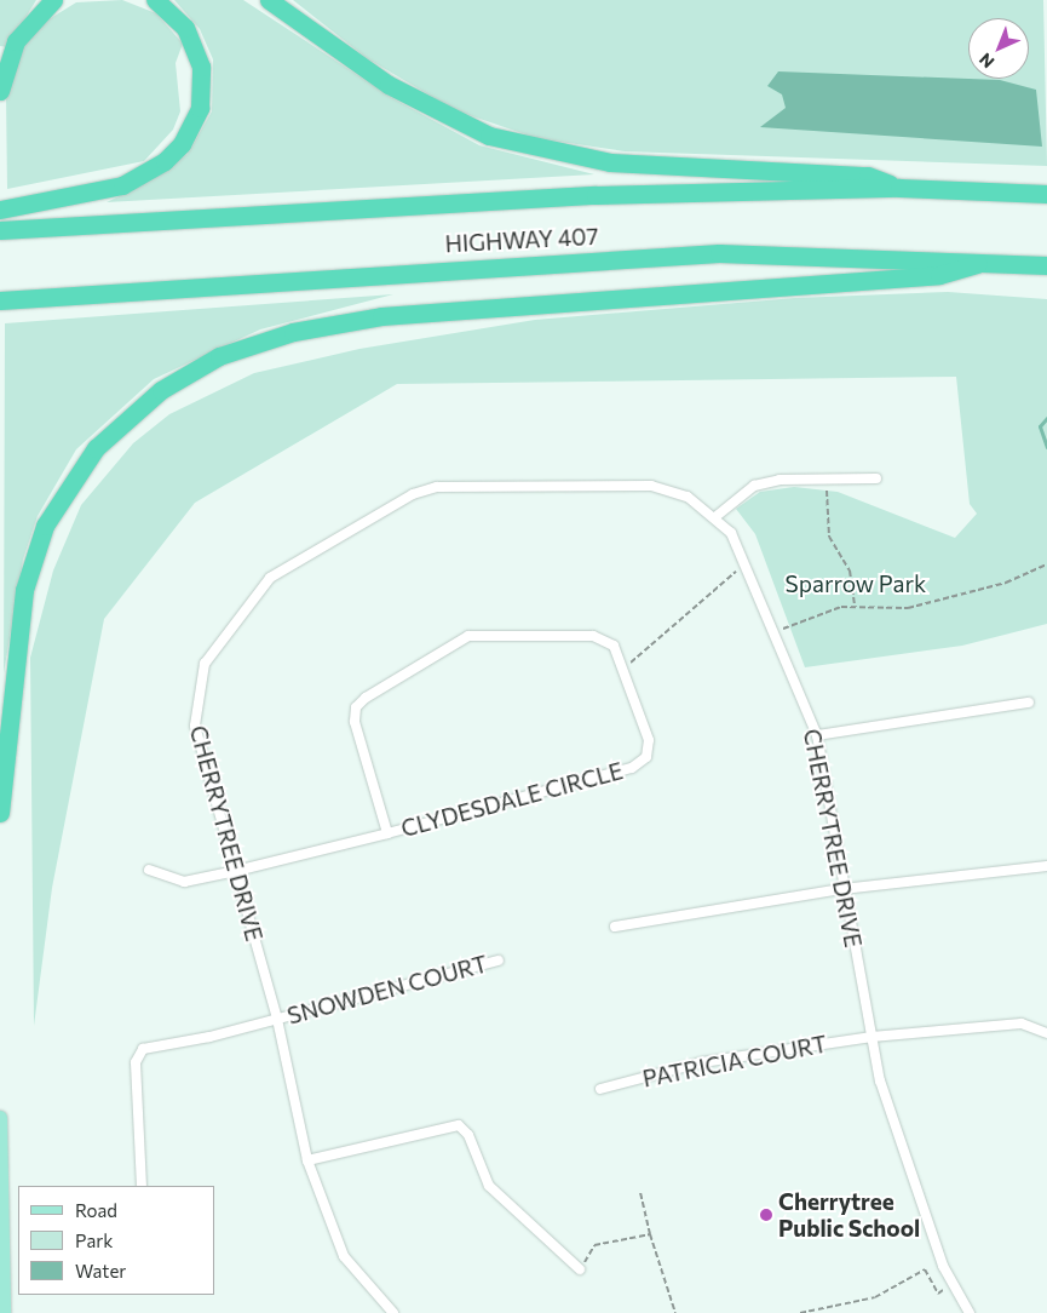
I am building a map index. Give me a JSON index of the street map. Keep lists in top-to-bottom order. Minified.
{"streets":{"highway":["HIGHWAY 407"],"street":["CLYDESDALE CIRCLE","CHERRYTREE DRIVE","SNOWDEN COURT","PATRICIA COURT"]},"crossings":[["CLYDESDALE CIRCLE","CHERRYTREE DRIVE"],["CHERRYTREE DRIVE","SNOWDEN COURT"],["CHERRYTREE DRIVE","PATRICIA COURT"]],"parks":["Sparrow Park"],"places":["Cherrytree Public School"],"legend":["Road","Park","Water"],"north":"bottom left"}
